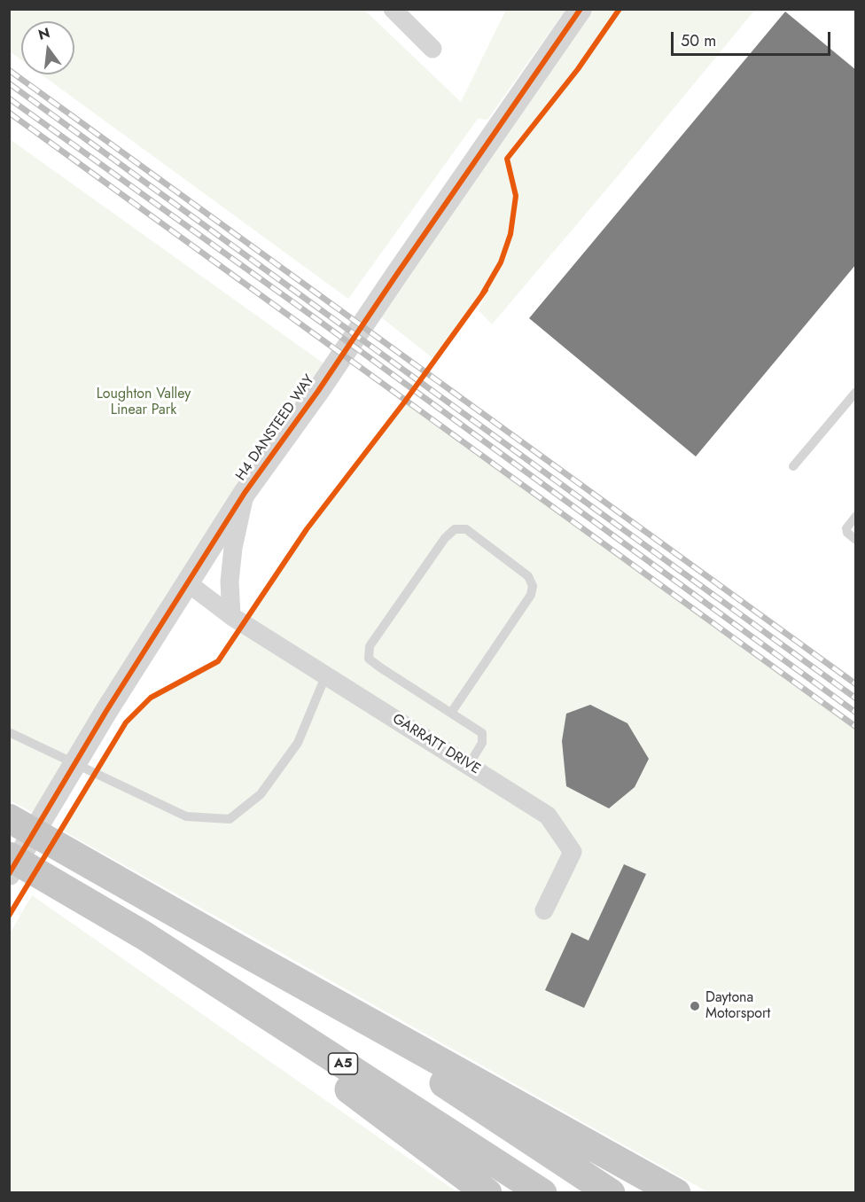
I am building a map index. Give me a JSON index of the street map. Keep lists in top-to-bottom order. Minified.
{"streets":{"highway":["A5"],"street":["H4 DANSTEED WAY","GARRATT DRIVE"]},"crossings":[["H4 DANSTEED WAY","GARRATT DRIVE"]],"parks":["Loughton Valley Linear Park"],"places":["Daytona Motorsport"],"scale_bar":"50 m","north":"top"}
